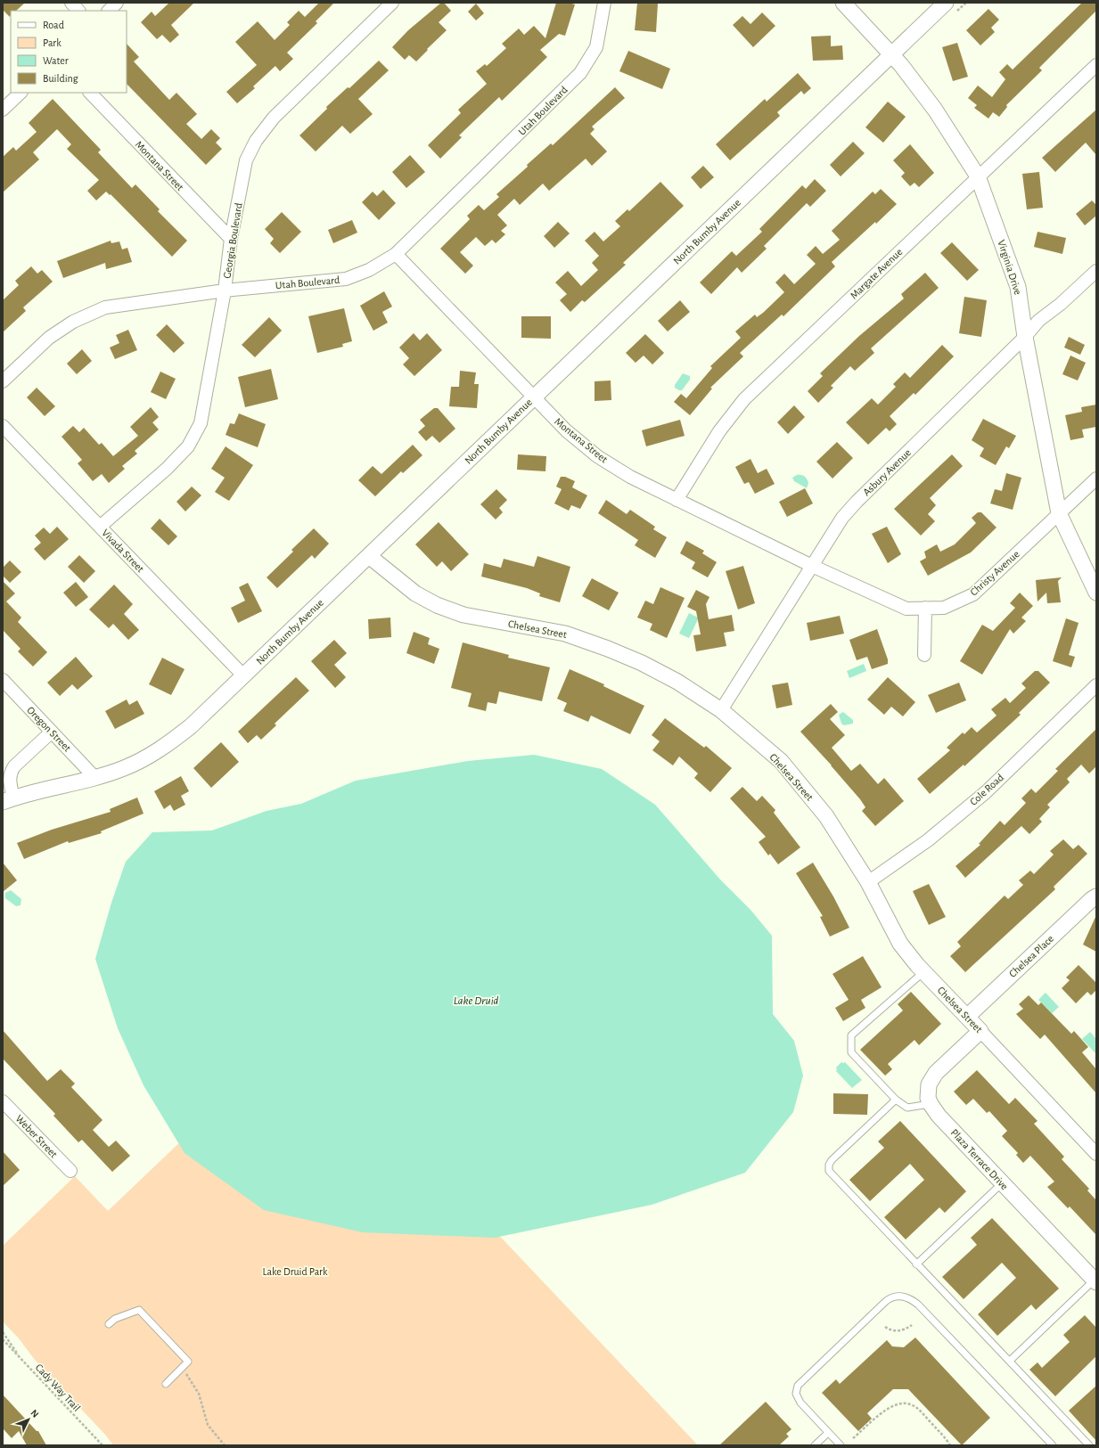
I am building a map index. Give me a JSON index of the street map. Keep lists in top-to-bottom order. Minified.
{"streets":{"street":["Utah Boulevard","Montana Street","North Bumby Avenue","Georgia Boulevard","Virginia Drive","Margate Avenue","Asbury Avenue","Vivada Street","Christy Avenue","Chelsea Street","Oregon Street","Cole Road","Chelsea Place","Weber Street","Plaza Terrace Drive"],"path":["Cady Way Trail"]},"crossings":[["Utah Boulevard","Montana Street"],["Utah Boulevard","Georgia Boulevard"],["Montana Street","North Bumby Avenue"],["Montana Street","Georgia Boulevard"],["Montana Street","Margate Avenue"],["Montana Street","Asbury Avenue"],["Montana Street","Christy Avenue"],["North Bumby Avenue","Virginia Drive"],["North Bumby Avenue","Vivada Street"],["North Bumby Avenue","Chelsea Street"],["North Bumby Avenue","Oregon Street"],["Virginia Drive","Margate Avenue"],["Virginia Drive","Asbury Avenue"],["Virginia Drive","Christy Avenue"],["Asbury Avenue","Christy Avenue"],["Asbury Avenue","Chelsea Street"],["Chelsea Street","Cole Road"],["Chelsea Street","Chelsea Place"]],"water":["Lake Druid"],"parks":["Lake Druid Park"],"legend":["Road","Park","Water","Building"],"north":"top right"}
